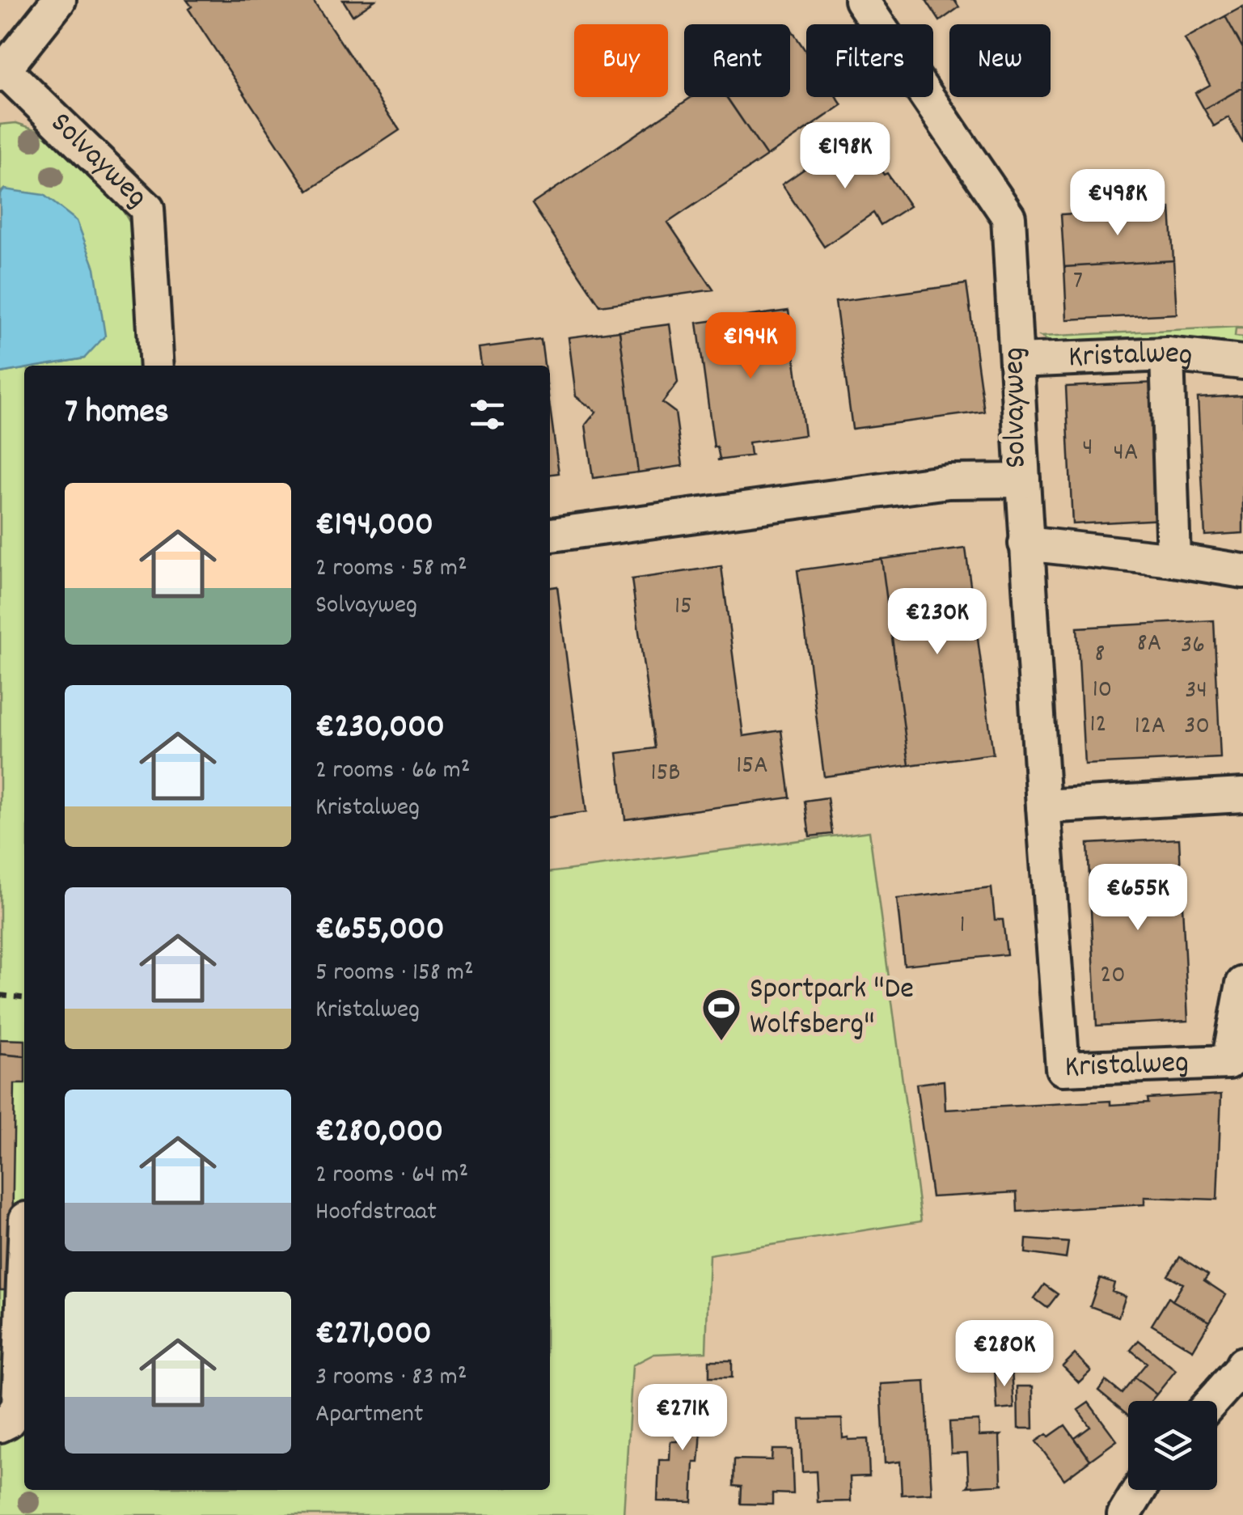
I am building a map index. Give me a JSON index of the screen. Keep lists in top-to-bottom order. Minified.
{"streets":{"street":["Solvayweg","Kristalweg"]},"crossings":[["Solvayweg","Kristalweg"]],"places":{"sports":["Sportpark \"De Wolfsberg\""]},"house_numbers":["7","4","4A","15","8A","36","8","10","34","12","12A","30","15A","15B","1","20"],"page":{"chip":["Buy","Rent","Filters","New"],"price":["€198K","€498K","€194K","€230K","€655K","€280K","€271K"],"heading":"7 homes","list":[{"name":"€194,000","note":"2 rooms · 58 m² · Solvayweg"},{"name":"€230,000","note":"2 rooms · 66 m² · Kristalweg"},{"name":"€655,000","note":"5 rooms · 158 m² · Kristalweg"},{"name":"€280,000","note":"2 rooms · 64 m² · Hoofdstraat"},{"name":"€271,000","note":"3 rooms · 83 m² · Apartment"}]}}
